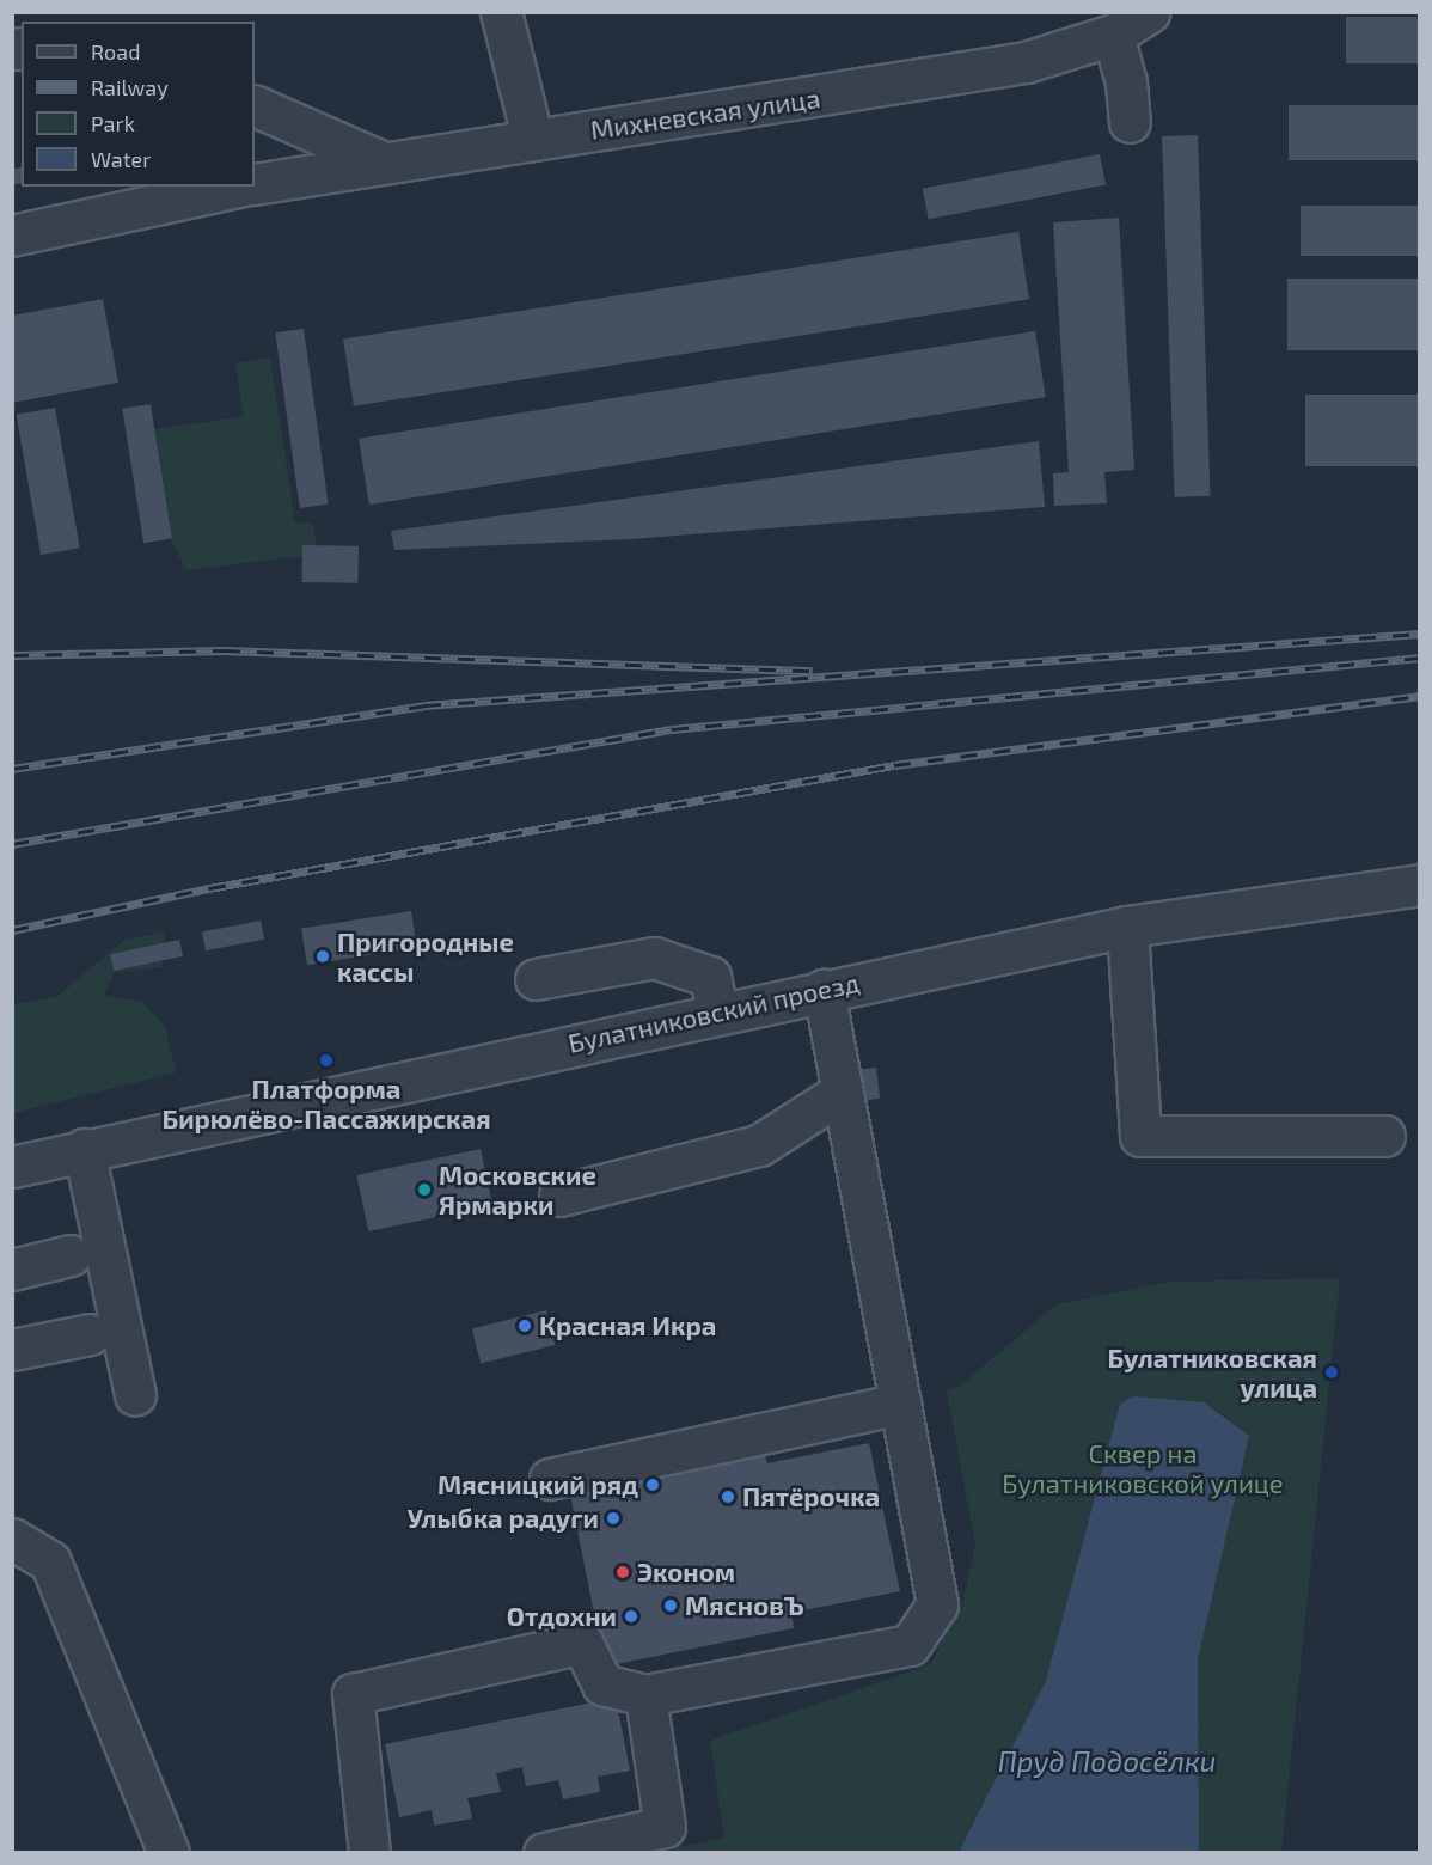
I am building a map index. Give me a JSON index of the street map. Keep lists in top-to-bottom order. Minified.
{"streets":{"street":["Михневская улица","Булатниковский проезд"]},"water":["Пруд Подосёлки"],"parks":["Сквер на Булатниковской улице"],"places":["Пригородные кассы","Платформа Бирюлёво-Пассажирская","Московские Ярмарки","Красная Икра","Булатниковская улица","Мясницкий ряд","Пятёрочка","Улыбка радуги","Эконом","МясновЪ","Отдохни"],"legend":["Road","Railway","Park","Water"]}
